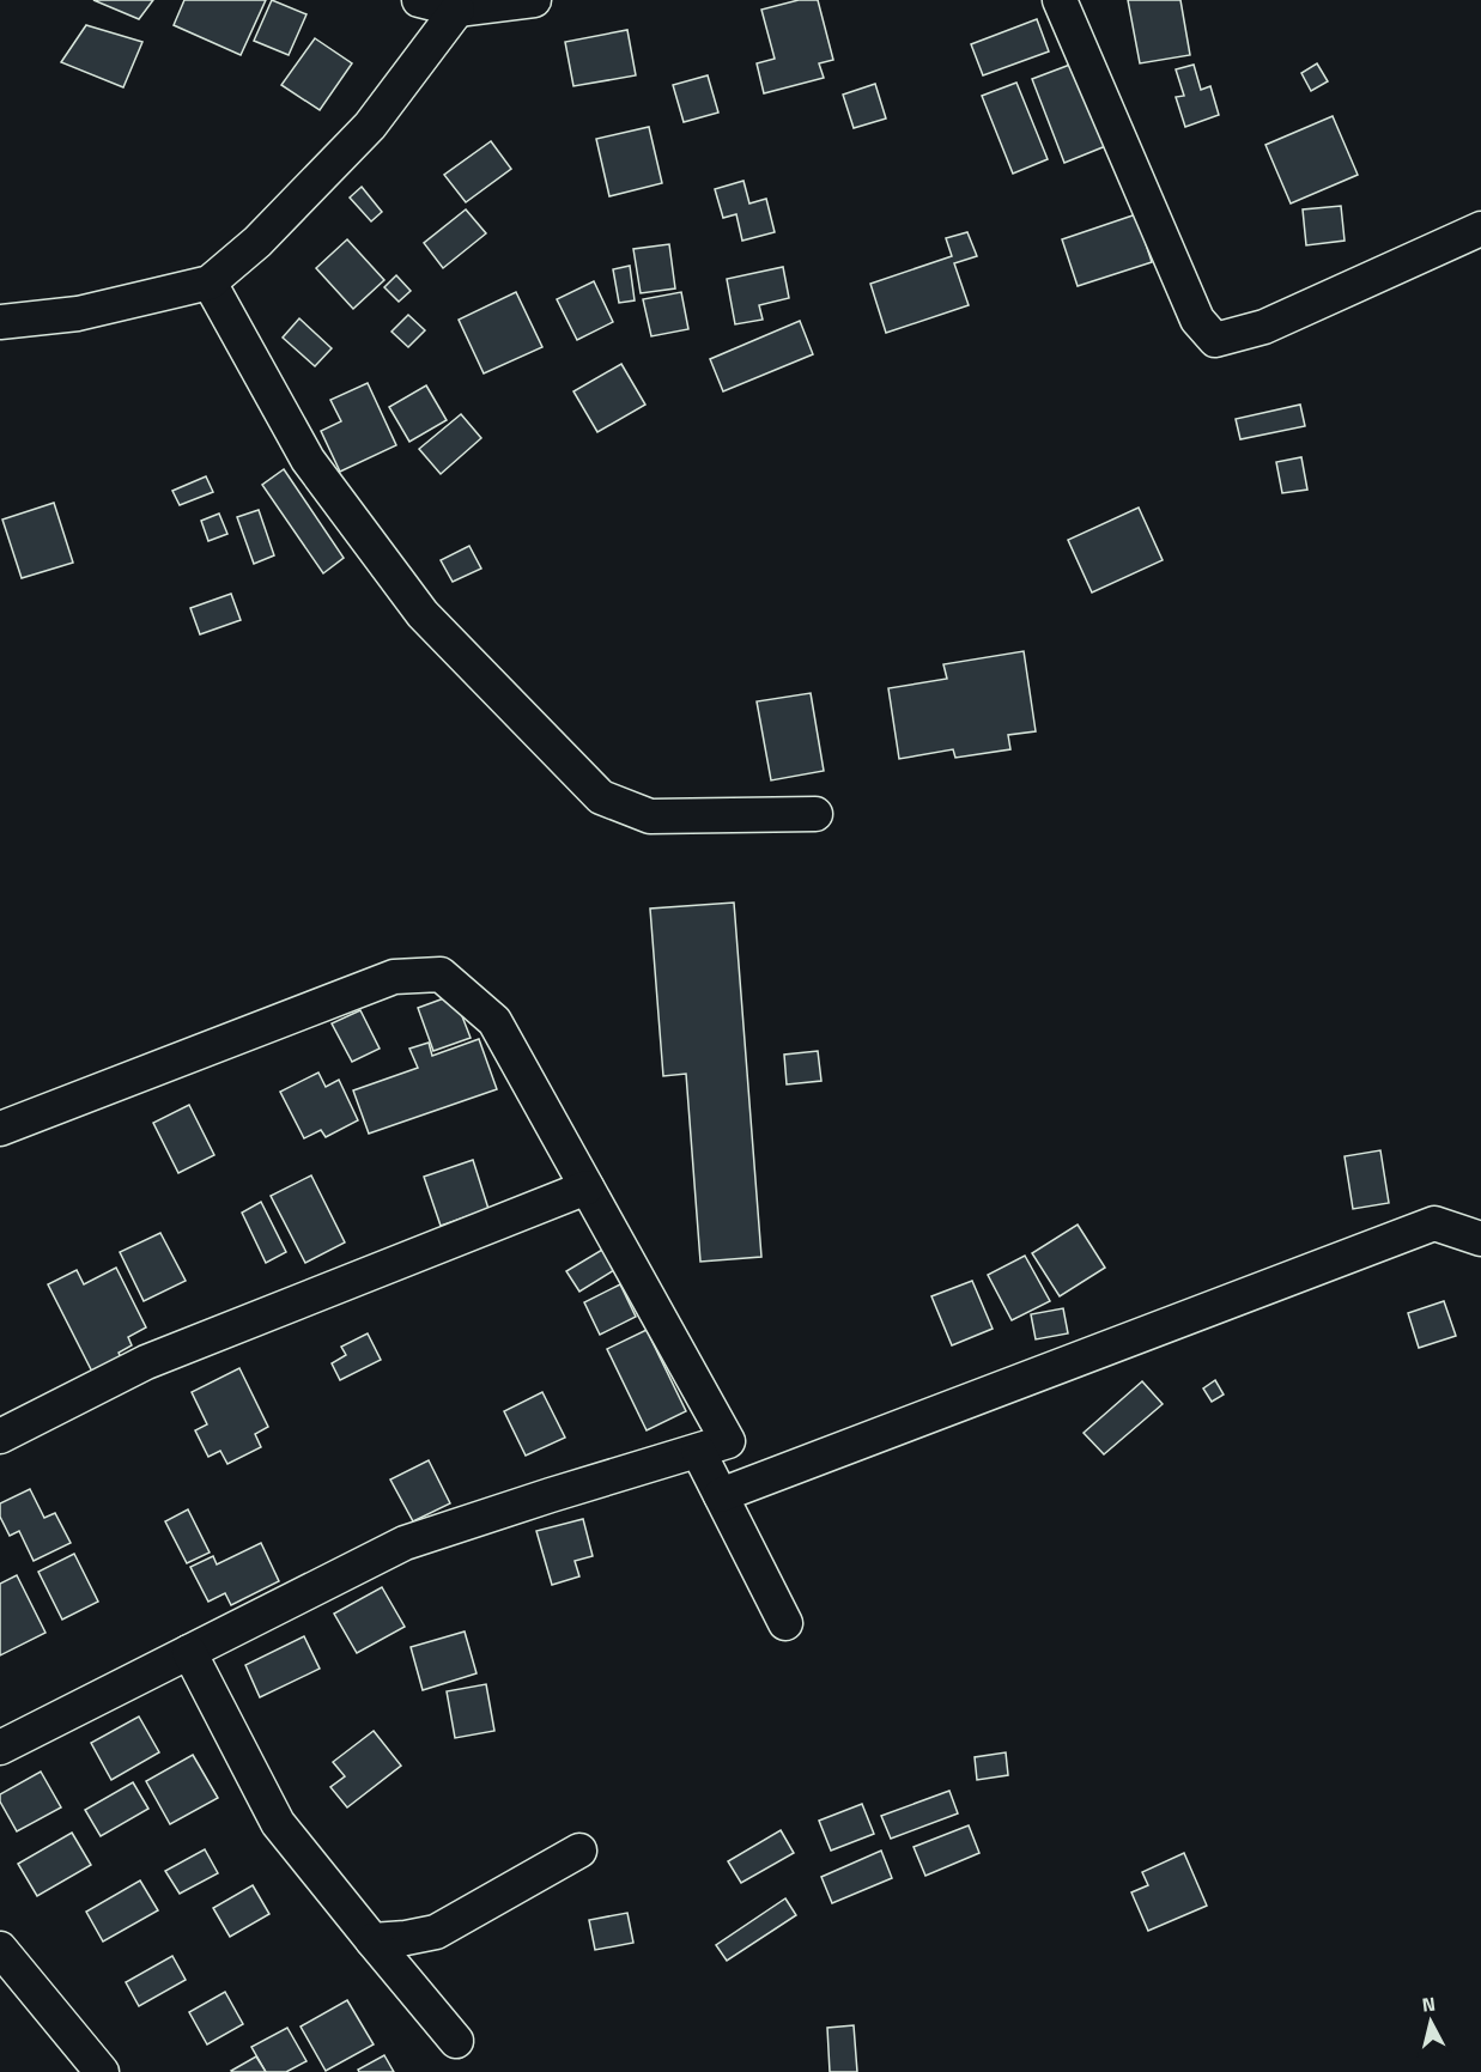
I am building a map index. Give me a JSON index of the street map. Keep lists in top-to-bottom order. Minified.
{"north":"top"}
